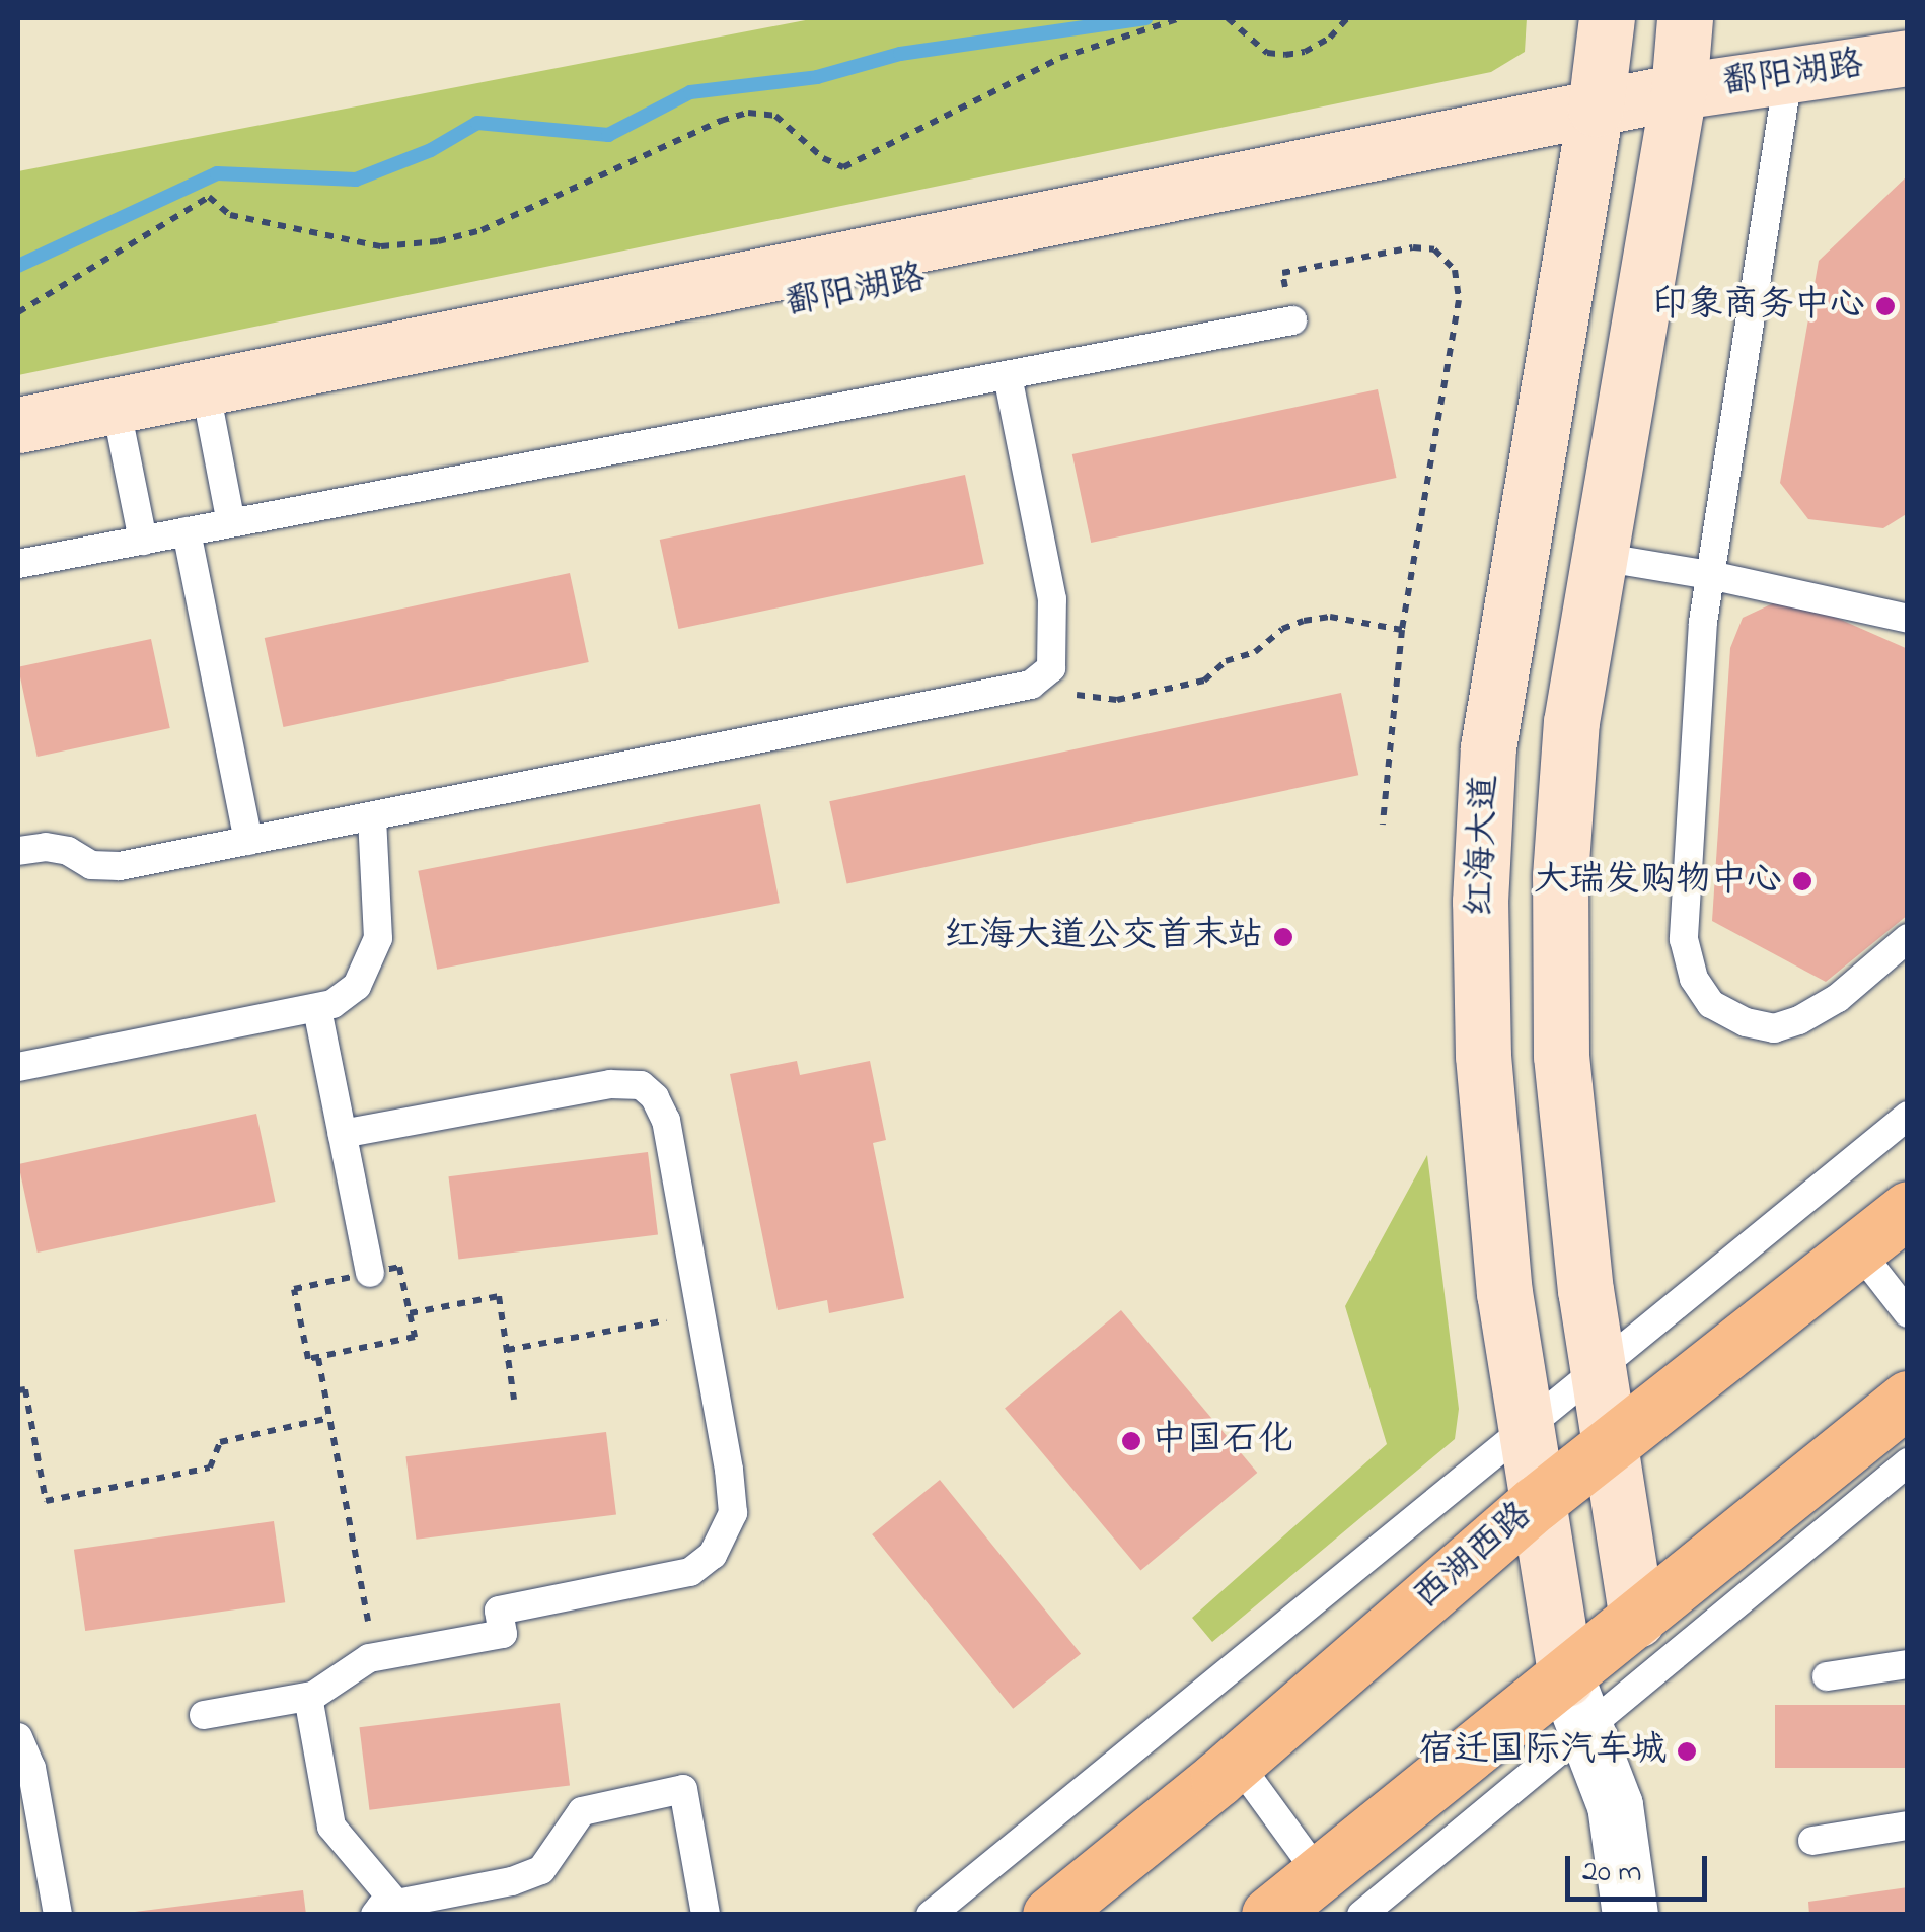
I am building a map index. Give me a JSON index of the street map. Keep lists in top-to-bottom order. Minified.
{"streets":{"main road":["鄱阳湖路","红海大道","西湖西路"]},"crossings":[["鄱阳湖路","红海大道"],["红海大道","西湖西路"]],"places":["印象商务中心","大瑞发购物中心","红海大道公交首末站","中国石化","宿迁国际汽车城"],"scale_bar":"20 m"}
